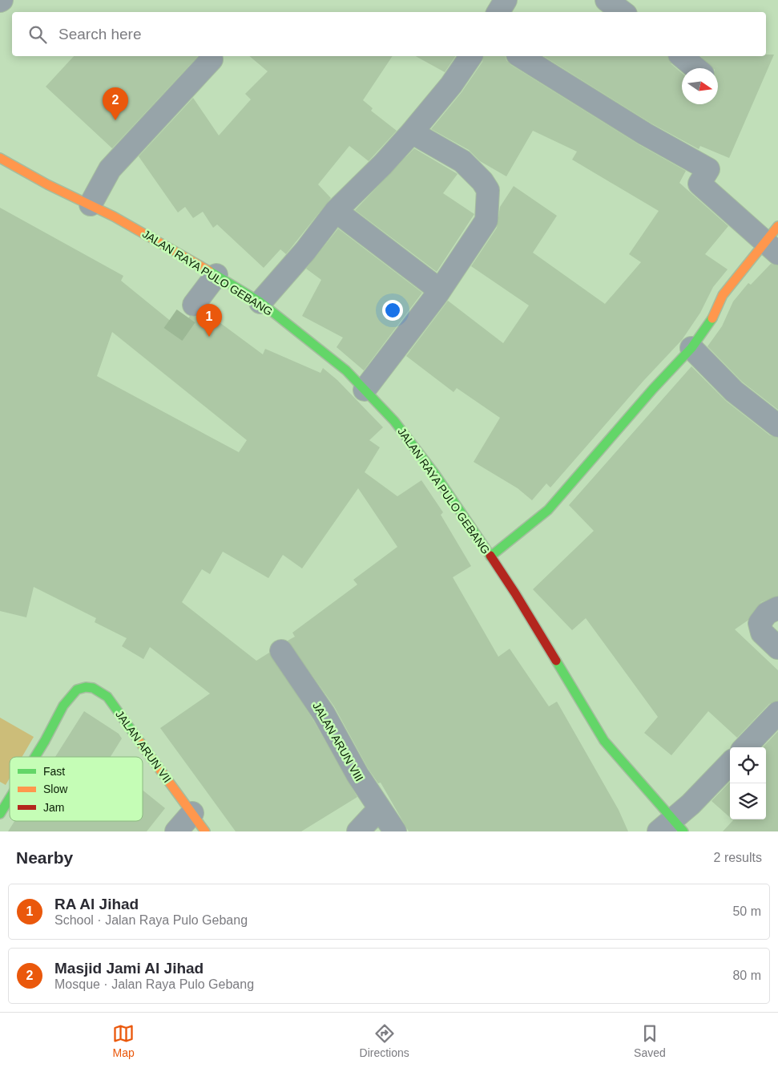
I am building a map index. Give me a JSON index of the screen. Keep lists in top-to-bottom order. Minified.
{"streets":{"main road":["JALAN RAYA PULO GEBANG","JALAN ARUN VII"],"street":["JALAN ARUN VIII"]},"legend":["Fast","Slow","Jam"],"north":"right","page":{"search":"Search here","pins":["2","1"],"heading":["Nearby","2 results"],"list":[{"mark":"1","name":"RA Al Jihad","note":"School · Jalan Raya Pulo Gebang","value":"50 m"},{"mark":"2","name":"Masjid Jami Al Jihad","note":"Mosque · Jalan Raya Pulo Gebang","value":"80 m"}],"nav":["Map","Directions","Saved"]}}
